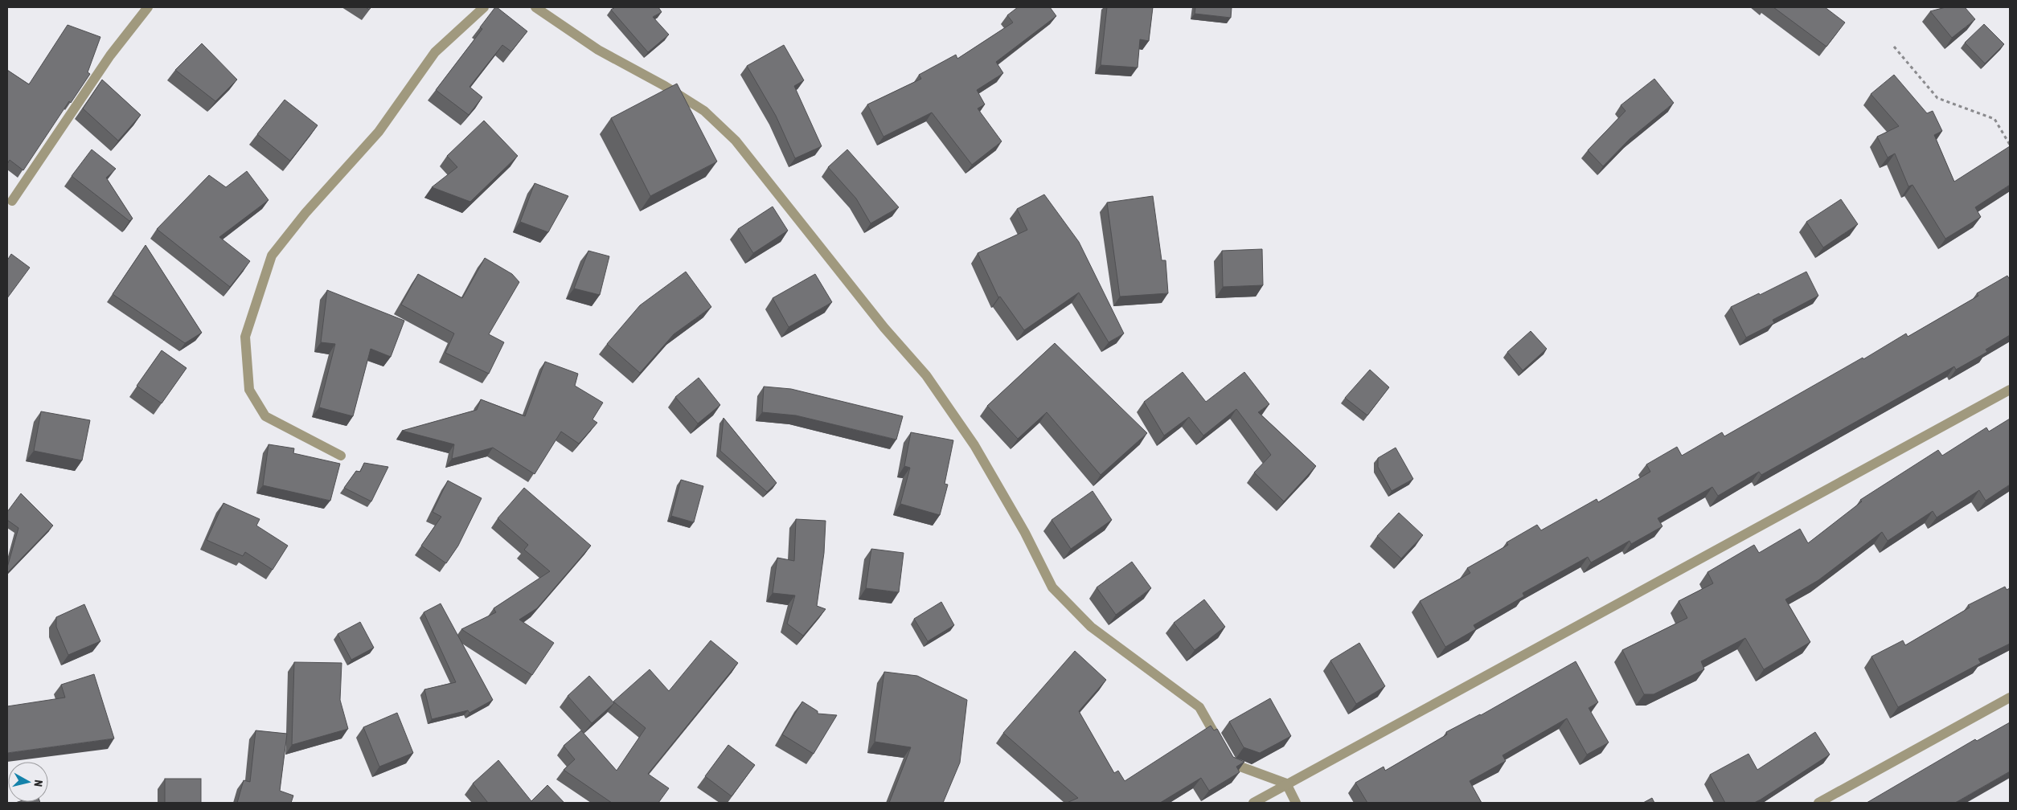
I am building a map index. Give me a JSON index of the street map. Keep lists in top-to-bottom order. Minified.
{"north":"right"}
